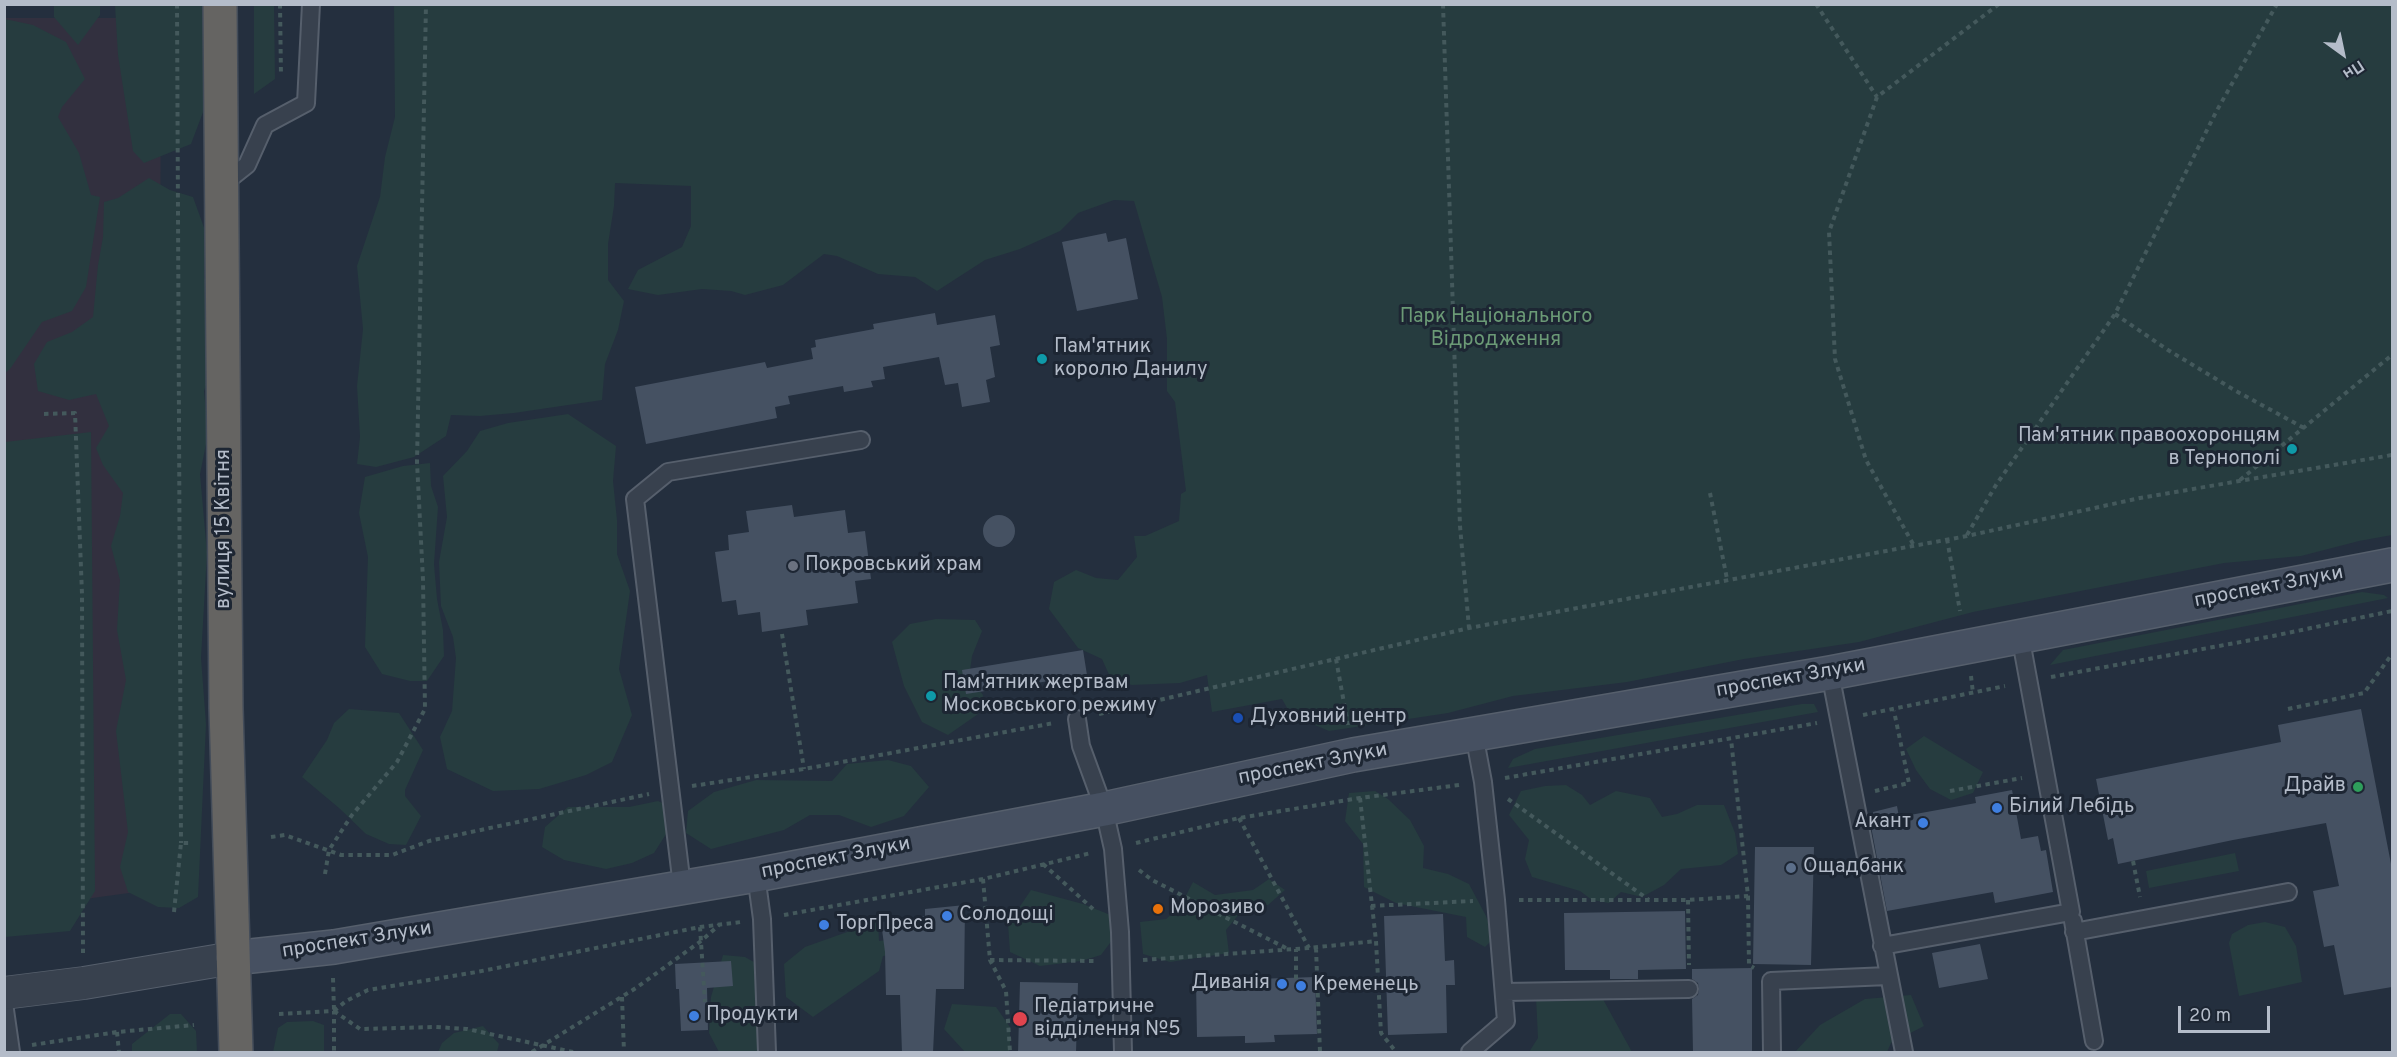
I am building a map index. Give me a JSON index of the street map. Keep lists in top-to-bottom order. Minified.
{"streets":{"highway":["вулиця 15 Квітня"],"main road":["проспект Злуки"]},"crossings":[["вулиця 15 Квітня","проспект Злуки"]],"parks":["Парк Національного Відродження"],"places":["Пам'ятник королю Данилу","Пам'ятник правоохоронцям в Тернополі","Покровський храм","Пам'ятник жертвам Московського режиму","Духовний центр","Драйв","Білий Лебідь","Акант","Ощадбанк","Морозиво","Солодощі","ТоргПреса","Диванія","Кременець","Продукти","Педіатричне відділення №5"],"scale_bar":"20 m","north":"bottom right"}
